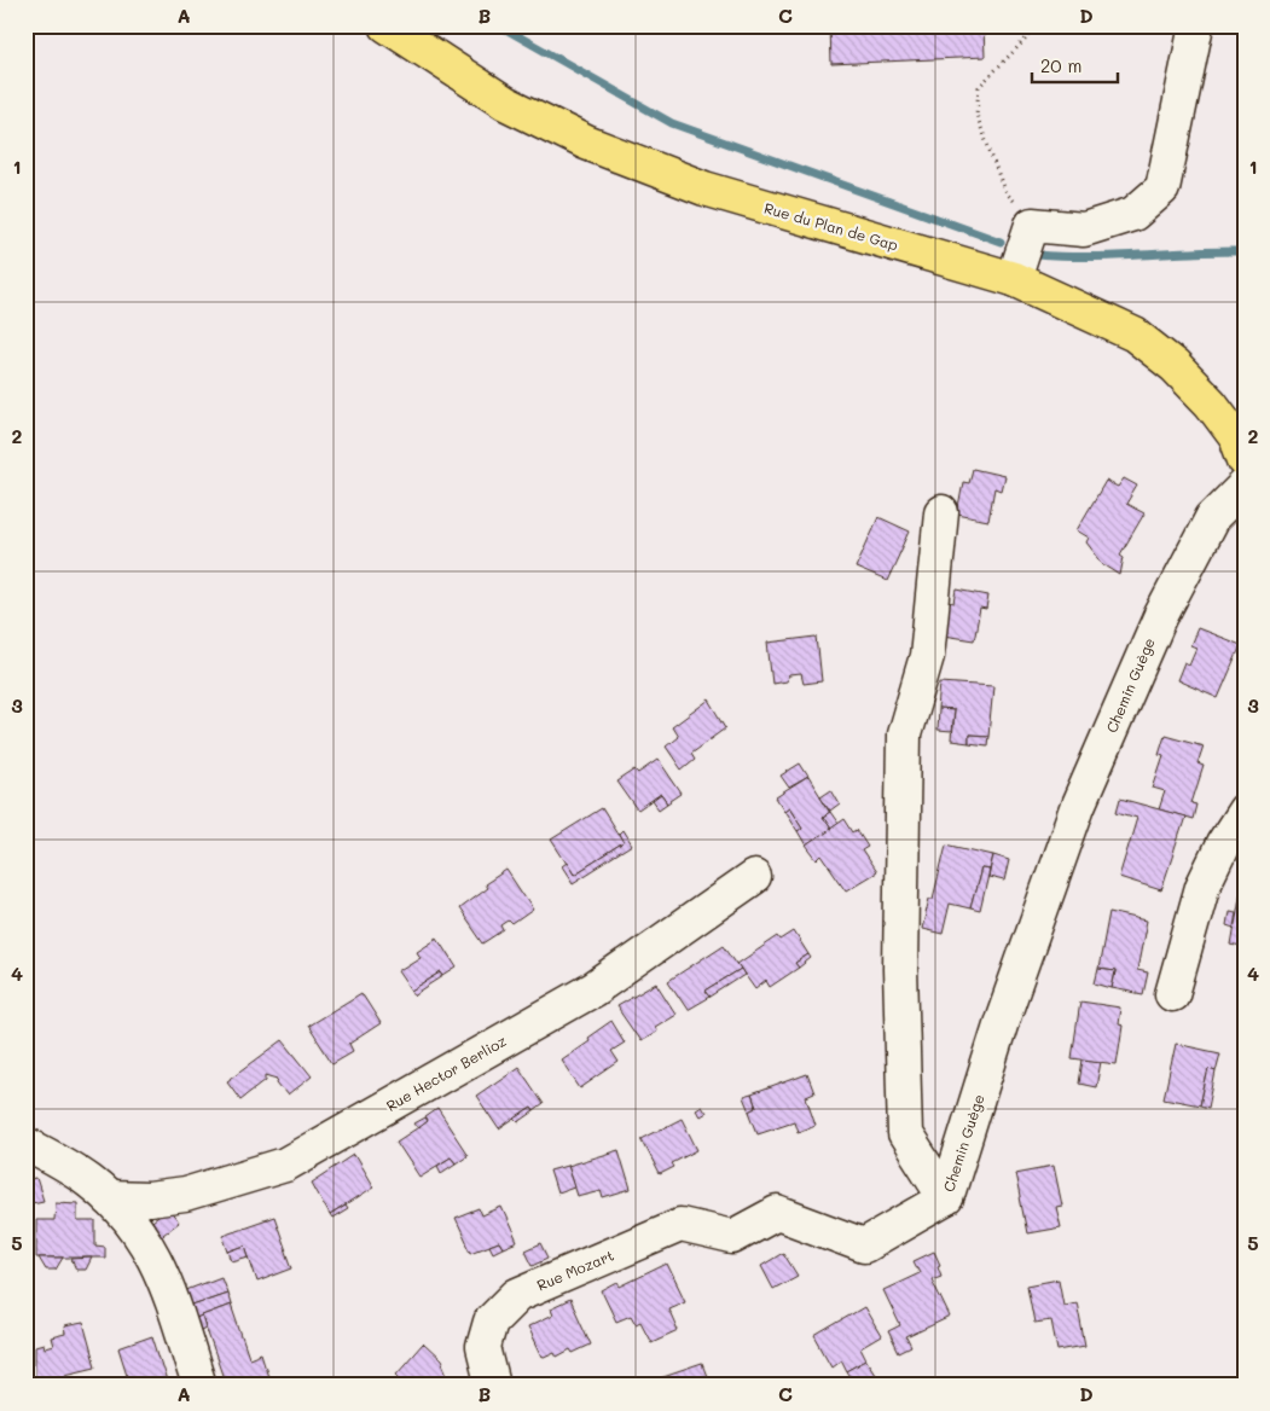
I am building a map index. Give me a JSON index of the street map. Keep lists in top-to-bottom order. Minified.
{"streets":{"main road":["Rue du Plan de Gap"],"street":["Chemin Guège","Rue Hector Berlioz","Rue Mozart"]},"crossings":[["Chemin Guège","Rue Mozart"]],"scale_bar":"20 m","grid":{"columns":["A","B","C","D"],"rows":["1","2","3","4","5"]}}
